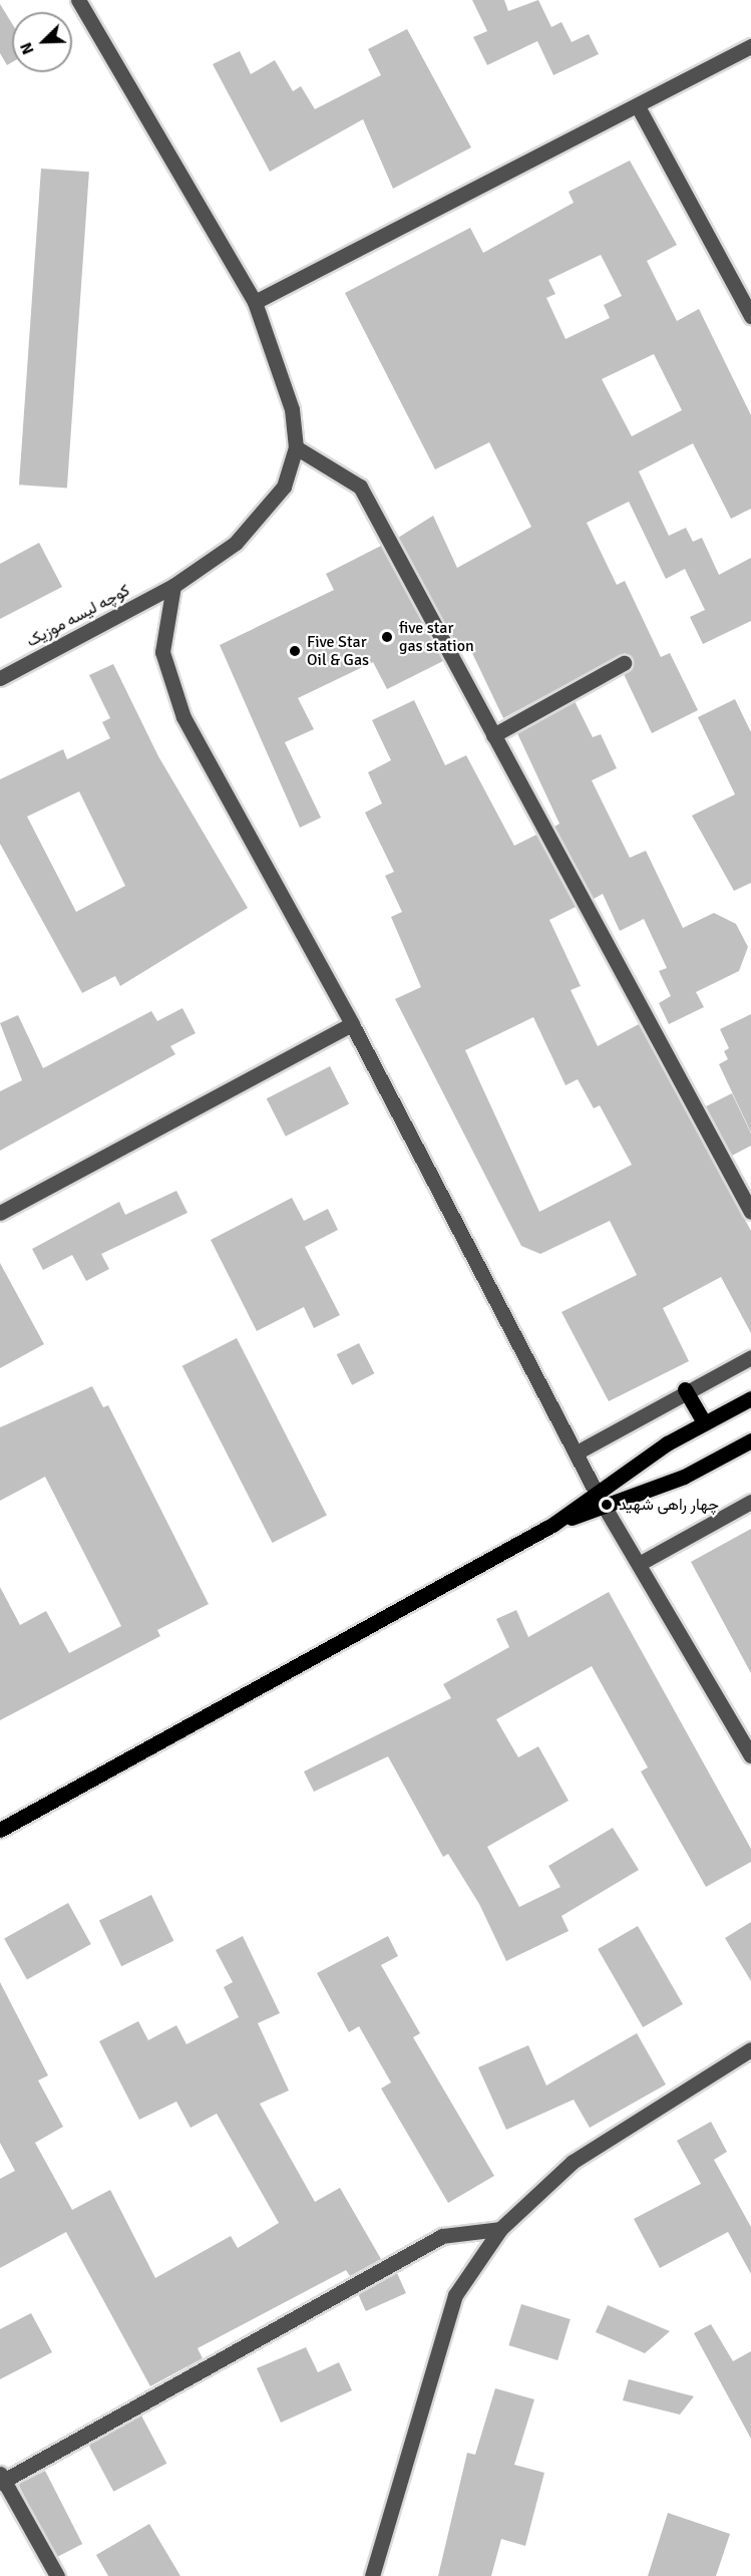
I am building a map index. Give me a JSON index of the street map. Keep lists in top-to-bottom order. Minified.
{"streets":{"street":["کوچه لیسه موزیک"]},"places":["five star gas station","Five Star Oil & Gas","چهار راهی شهید"],"north":"bottom left"}
